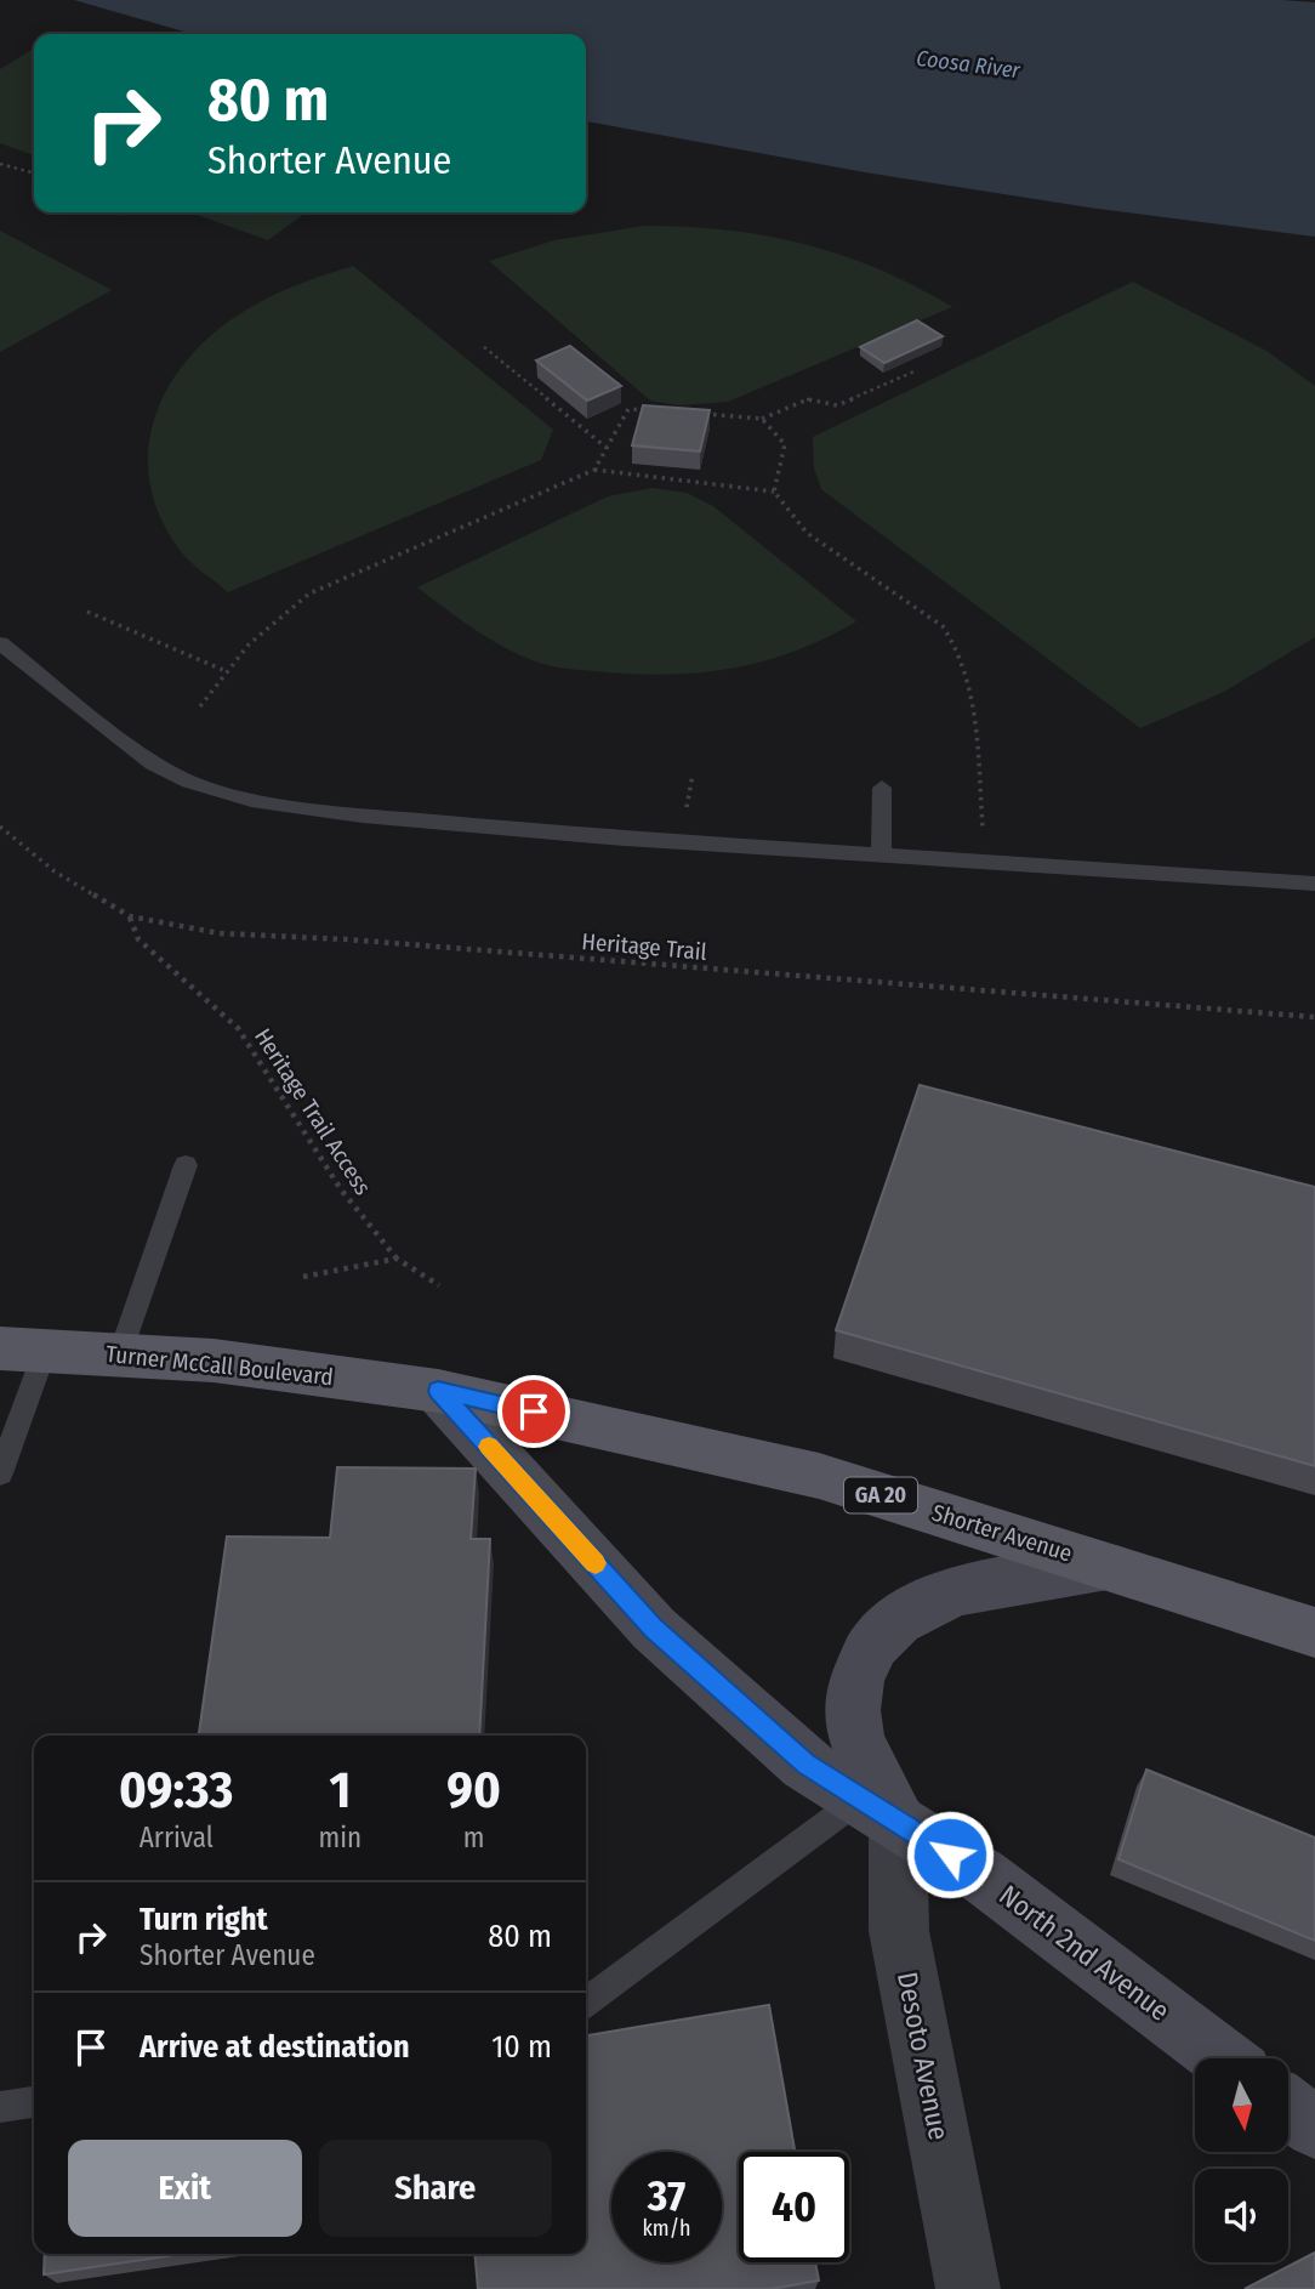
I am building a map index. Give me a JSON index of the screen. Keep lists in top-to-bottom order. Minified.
{"streets":{"main road":["Turner McCall Boulevard","GA 20","Shorter Avenue"],"street":["North 2nd Avenue","Desoto Avenue"],"path":["Heritage Trail","Heritage Trail Access"]},"crossings":[["Heritage Trail","Heritage Trail Access"],["Turner McCall Boulevard","Shorter Avenue"],["Turner McCall Boulevard","North 2nd Avenue"],["Shorter Avenue","North 2nd Avenue"],["North 2nd Avenue","Desoto Avenue"]],"water":["Coosa River"],"north":"bottom","page":{"turn":["80 m","Shorter Avenue"],"eta":["09:33","Arrival","1","min","90","m"],"list":[{"name":"Turn right","note":"Shorter Avenue","value":"80 m"},{"name":"Arrive at destination","value":"10 m"}],"buttons":["Exit","Share"],"speed":"37 km/h","limit":"40"}}
